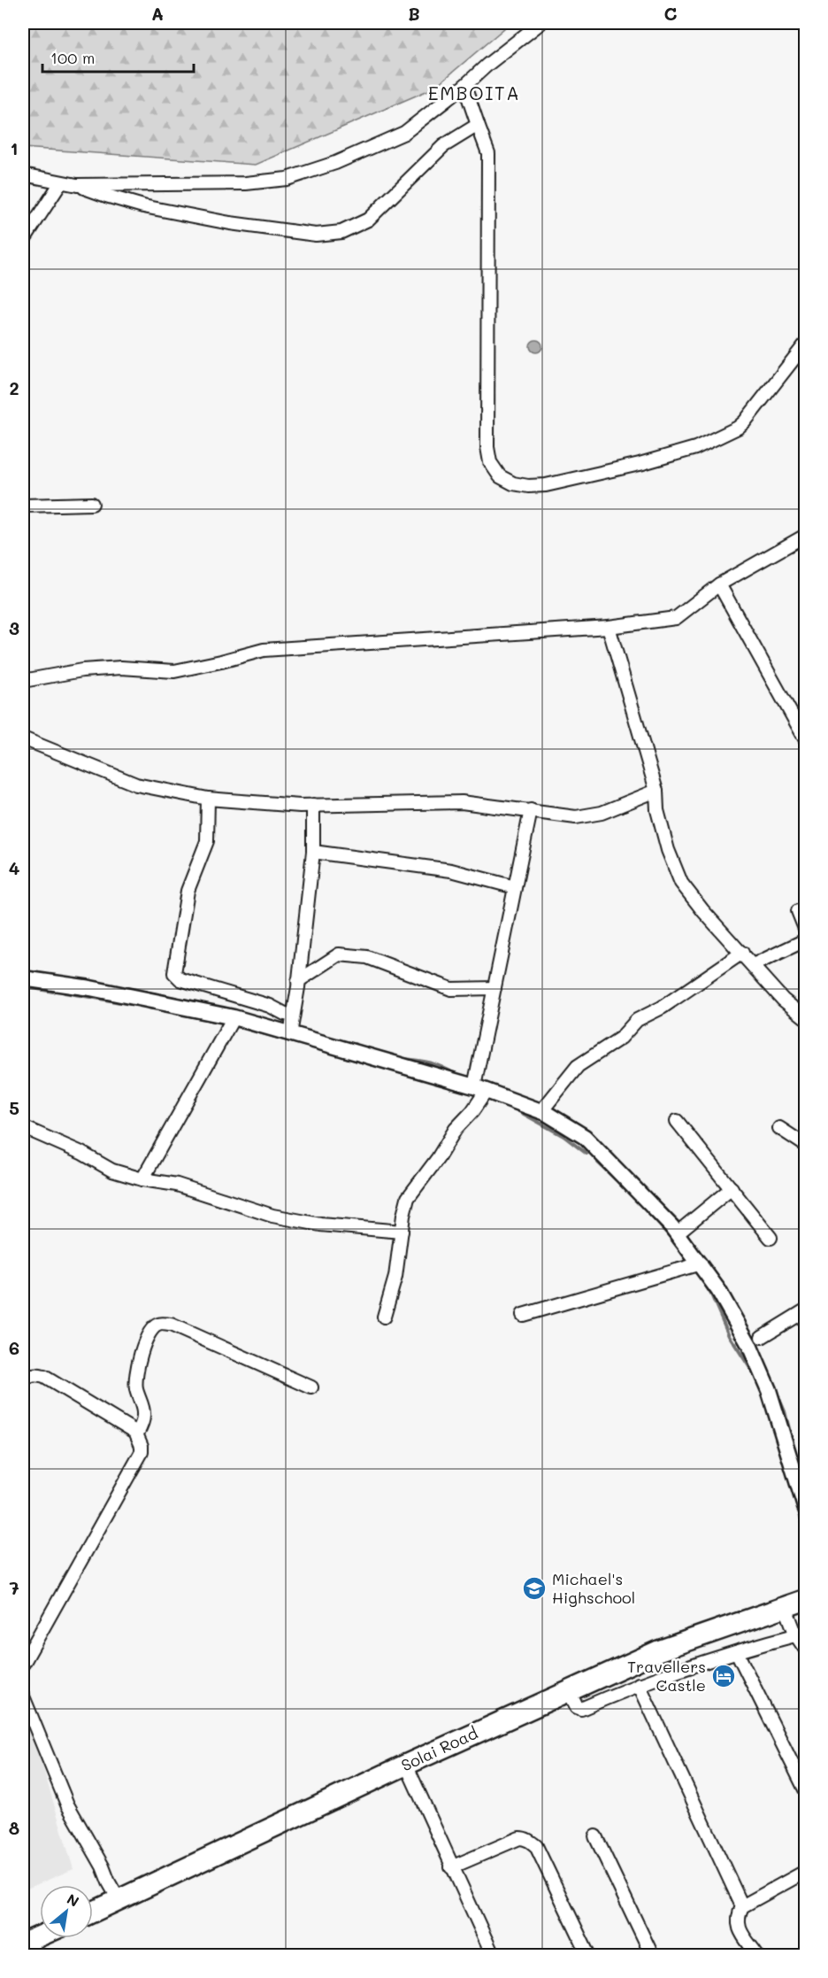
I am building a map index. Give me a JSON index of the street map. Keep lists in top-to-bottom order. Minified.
{"streets":{"highway":["Solai Road"]},"districts":["EMBOITA"],"places":{"school or university":["Michael's Highschool"],"hotel":["Travellers Castle"]},"scale_bar":"100 m","north":"top right","grid":{"columns":["A","B","C"],"rows":["1","2","3","4","5","6","7","8"]}}
